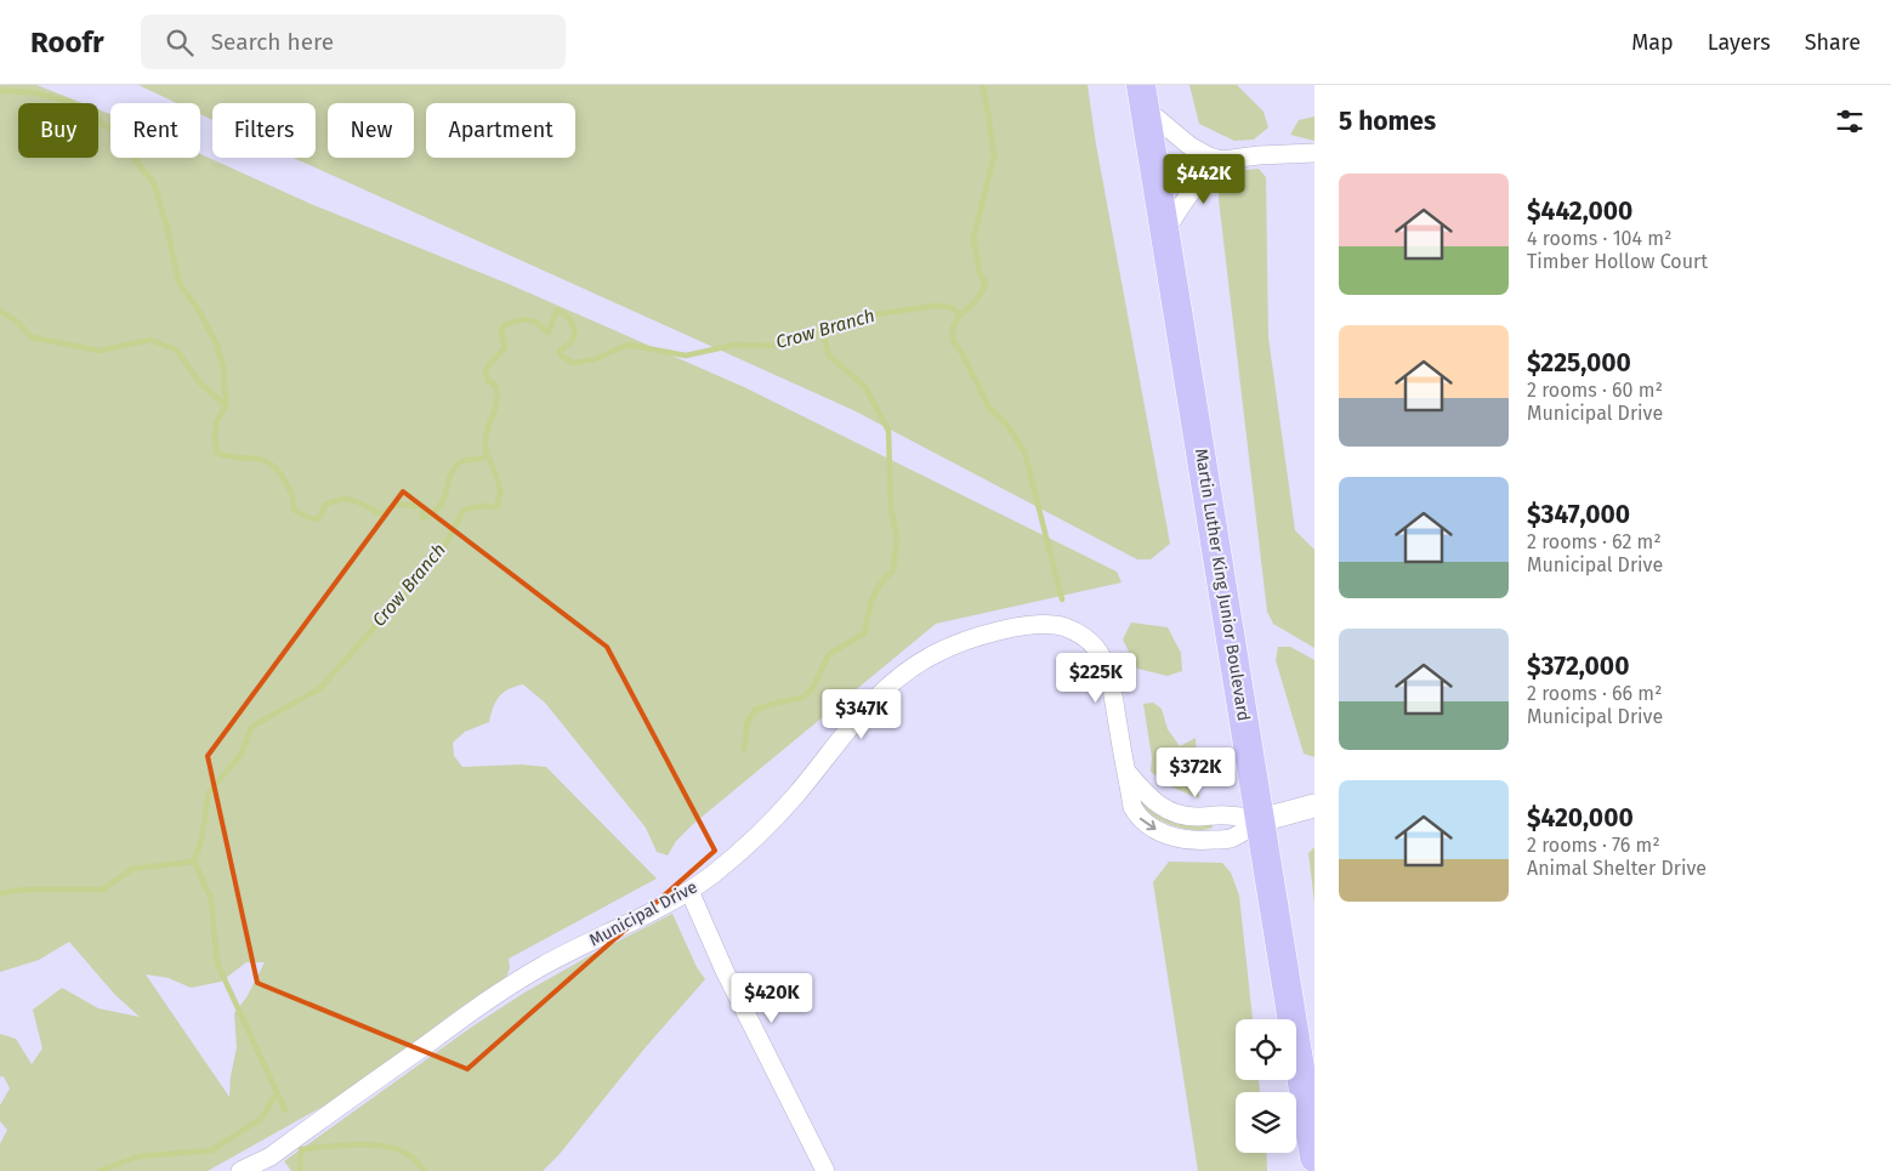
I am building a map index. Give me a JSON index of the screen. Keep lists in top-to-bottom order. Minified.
{"streets":{"main road":["Martin Luther King Junior Boulevard"],"street":["Municipal Drive"]},"crossings":[["Martin Luther King Junior Boulevard","Municipal Drive"]],"water":["Crow Branch"],"page":{"header":"Roofr","search":"Search here","nav":["Map","Layers","Share"],"heading":"5 homes","chip":["Buy","Rent","Filters","New","Apartment"],"price":["$442K","$225K","$347K","$372K","$420K"],"list":[{"name":"$442,000","note":"4 rooms · 104 m² · Timber Hollow Court"},{"name":"$225,000","note":"2 rooms · 60 m² · Municipal Drive"},{"name":"$347,000","note":"2 rooms · 62 m² · Municipal Drive"},{"name":"$372,000","note":"2 rooms · 66 m² · Municipal Drive"},{"name":"$420,000","note":"2 rooms · 76 m² · Animal Shelter Drive"}]}}
